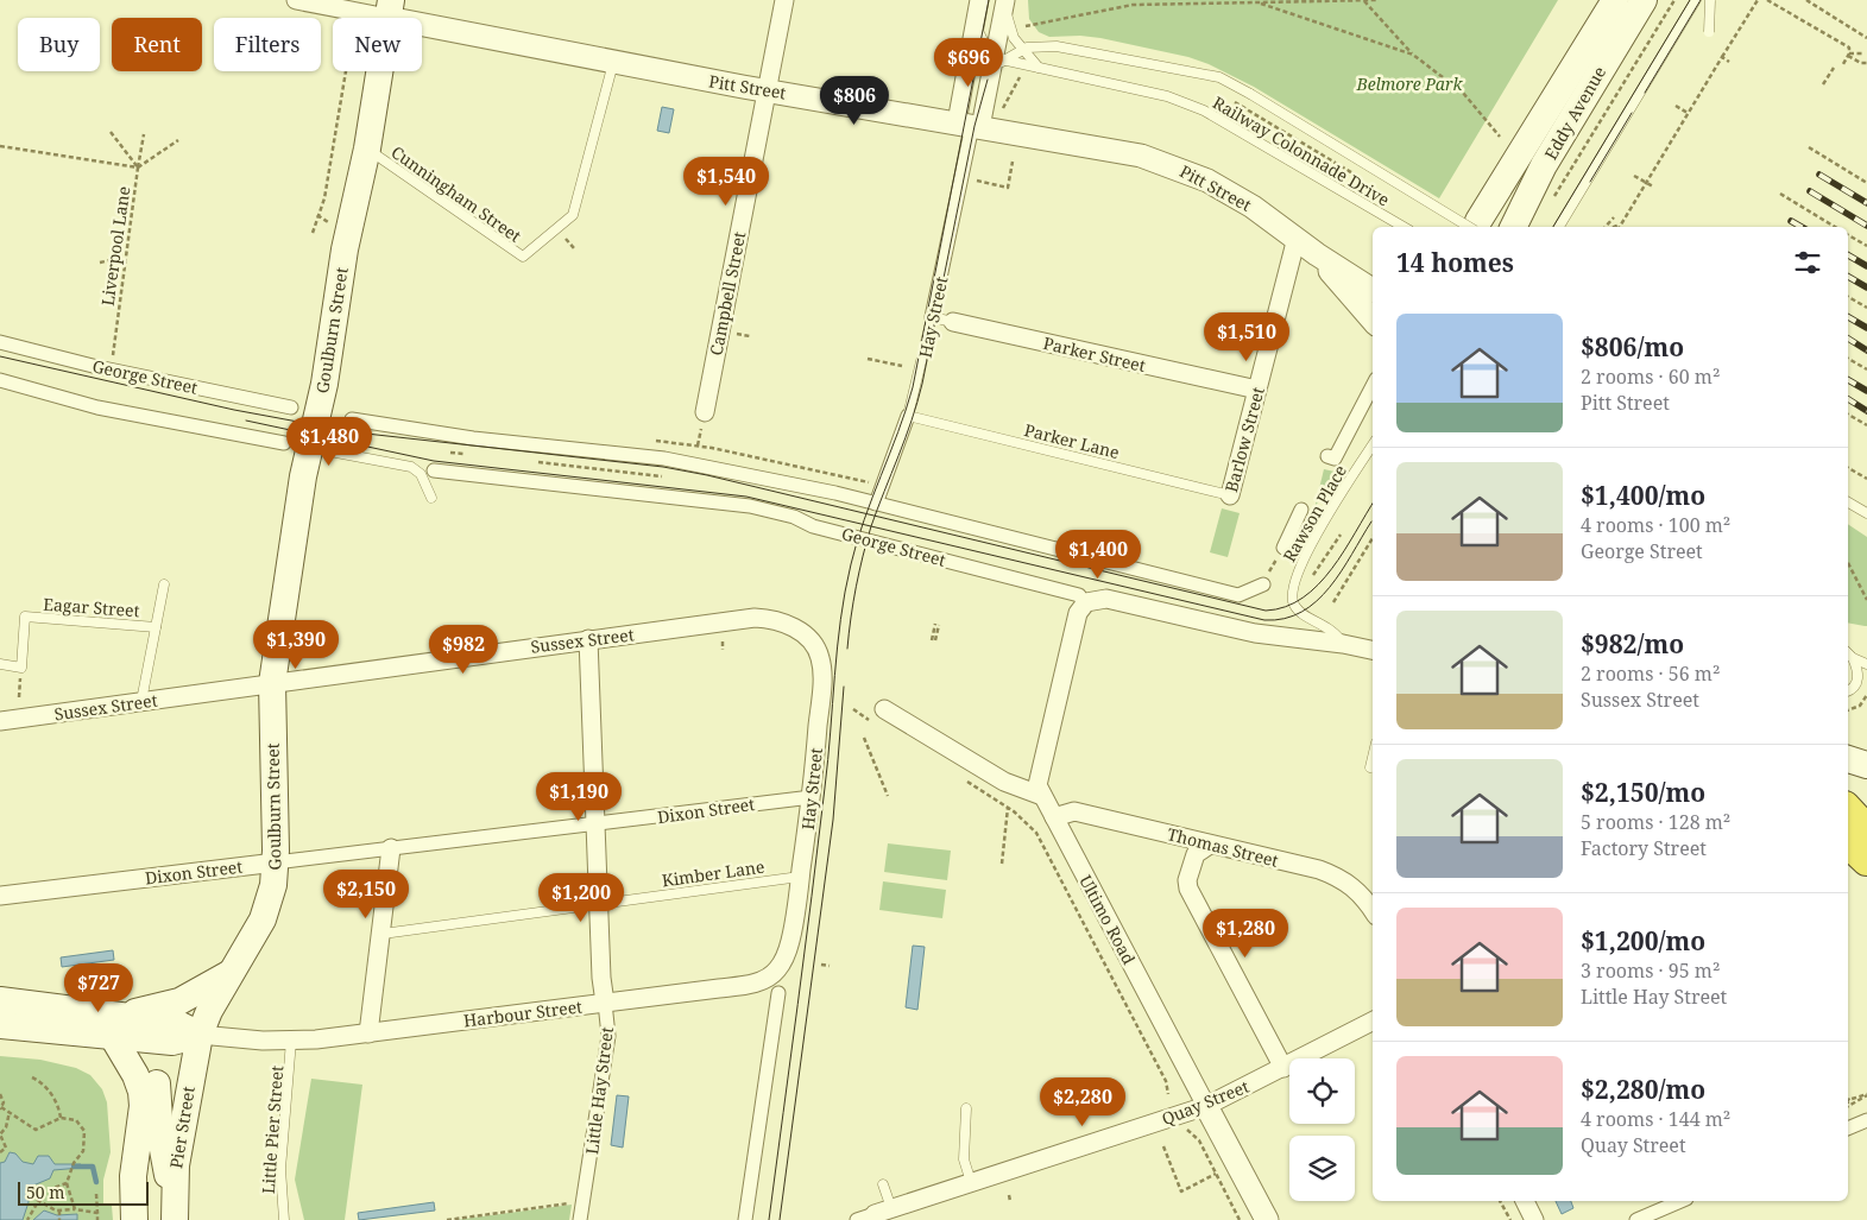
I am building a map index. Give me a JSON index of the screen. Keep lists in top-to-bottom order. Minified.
{"streets":{"main road":["Eddy Avenue","Goulburn Street","Harbour Street","Pier Street"],"street":["Pitt Street","Campbell Street","Hay Street","Parker Street","George Street","Barlow Street","Sussex Street","Dixon Street","Thomas Street","Ultimo Road","Little Hay Street","Quay Street"],"lane":["Railway Colonnade Drive","Cunningham Street","Parker Lane","Rawson Place","Eagar Street","Kimber Lane","Little Pier Street"],"path":["Liverpool Lane"]},"crossings":[["Pitt Street","Cunningham Street"],["Pitt Street","Campbell Street"],["Pitt Street","Hay Street"],["Pitt Street","Goulburn Street"],["Pitt Street","Barlow Street"],["Railway Colonnade Drive","Hay Street"],["Cunningham Street","Goulburn Street"],["Hay Street","Parker Street"],["Hay Street","Parker Lane"],["Hay Street","Sussex Street"],["Hay Street","Dixon Street"],["Hay Street","Kimber Lane"],["Hay Street","Harbour Street"],["Goulburn Street","Sussex Street"],["Goulburn Street","Dixon Street"],["Goulburn Street","Harbour Street"],["Goulburn Street","Pier Street"],["Parker Street","Barlow Street"],["George Street","Ultimo Road"],["Barlow Street","Parker Lane"],["Sussex Street","Little Hay Street"],["Dixon Street","Little Hay Street"],["Thomas Street","Ultimo Road"],["Kimber Lane","Little Hay Street"],["Ultimo Road","Quay Street"],["Harbour Street","Little Hay Street"],["Harbour Street","Pier Street"],["Harbour Street","Little Pier Street"]],"parks":["Belmore Park"],"scale_bar":"50 m","page":{"chip":["Buy","Rent","Filters","New"],"price":["$696","$806","$1,540","$1,510","$1,480","$1,400","$1,390","$982","$1,190","$2,150","$1,200","$1,280","$727","$2,280"],"heading":"14 homes","list":[{"name":"$806/mo","note":"2 rooms · 60 m² · Pitt Street"},{"name":"$1,400/mo","note":"4 rooms · 100 m² · George Street"},{"name":"$982/mo","note":"2 rooms · 56 m² · Sussex Street"},{"name":"$2,150/mo","note":"5 rooms · 128 m² · Factory Street"},{"name":"$1,200/mo","note":"3 rooms · 95 m² · Little Hay Street"},{"name":"$2,280/mo","note":"4 rooms · 144 m² · Quay Street"}],"scale":"50 m"}}
